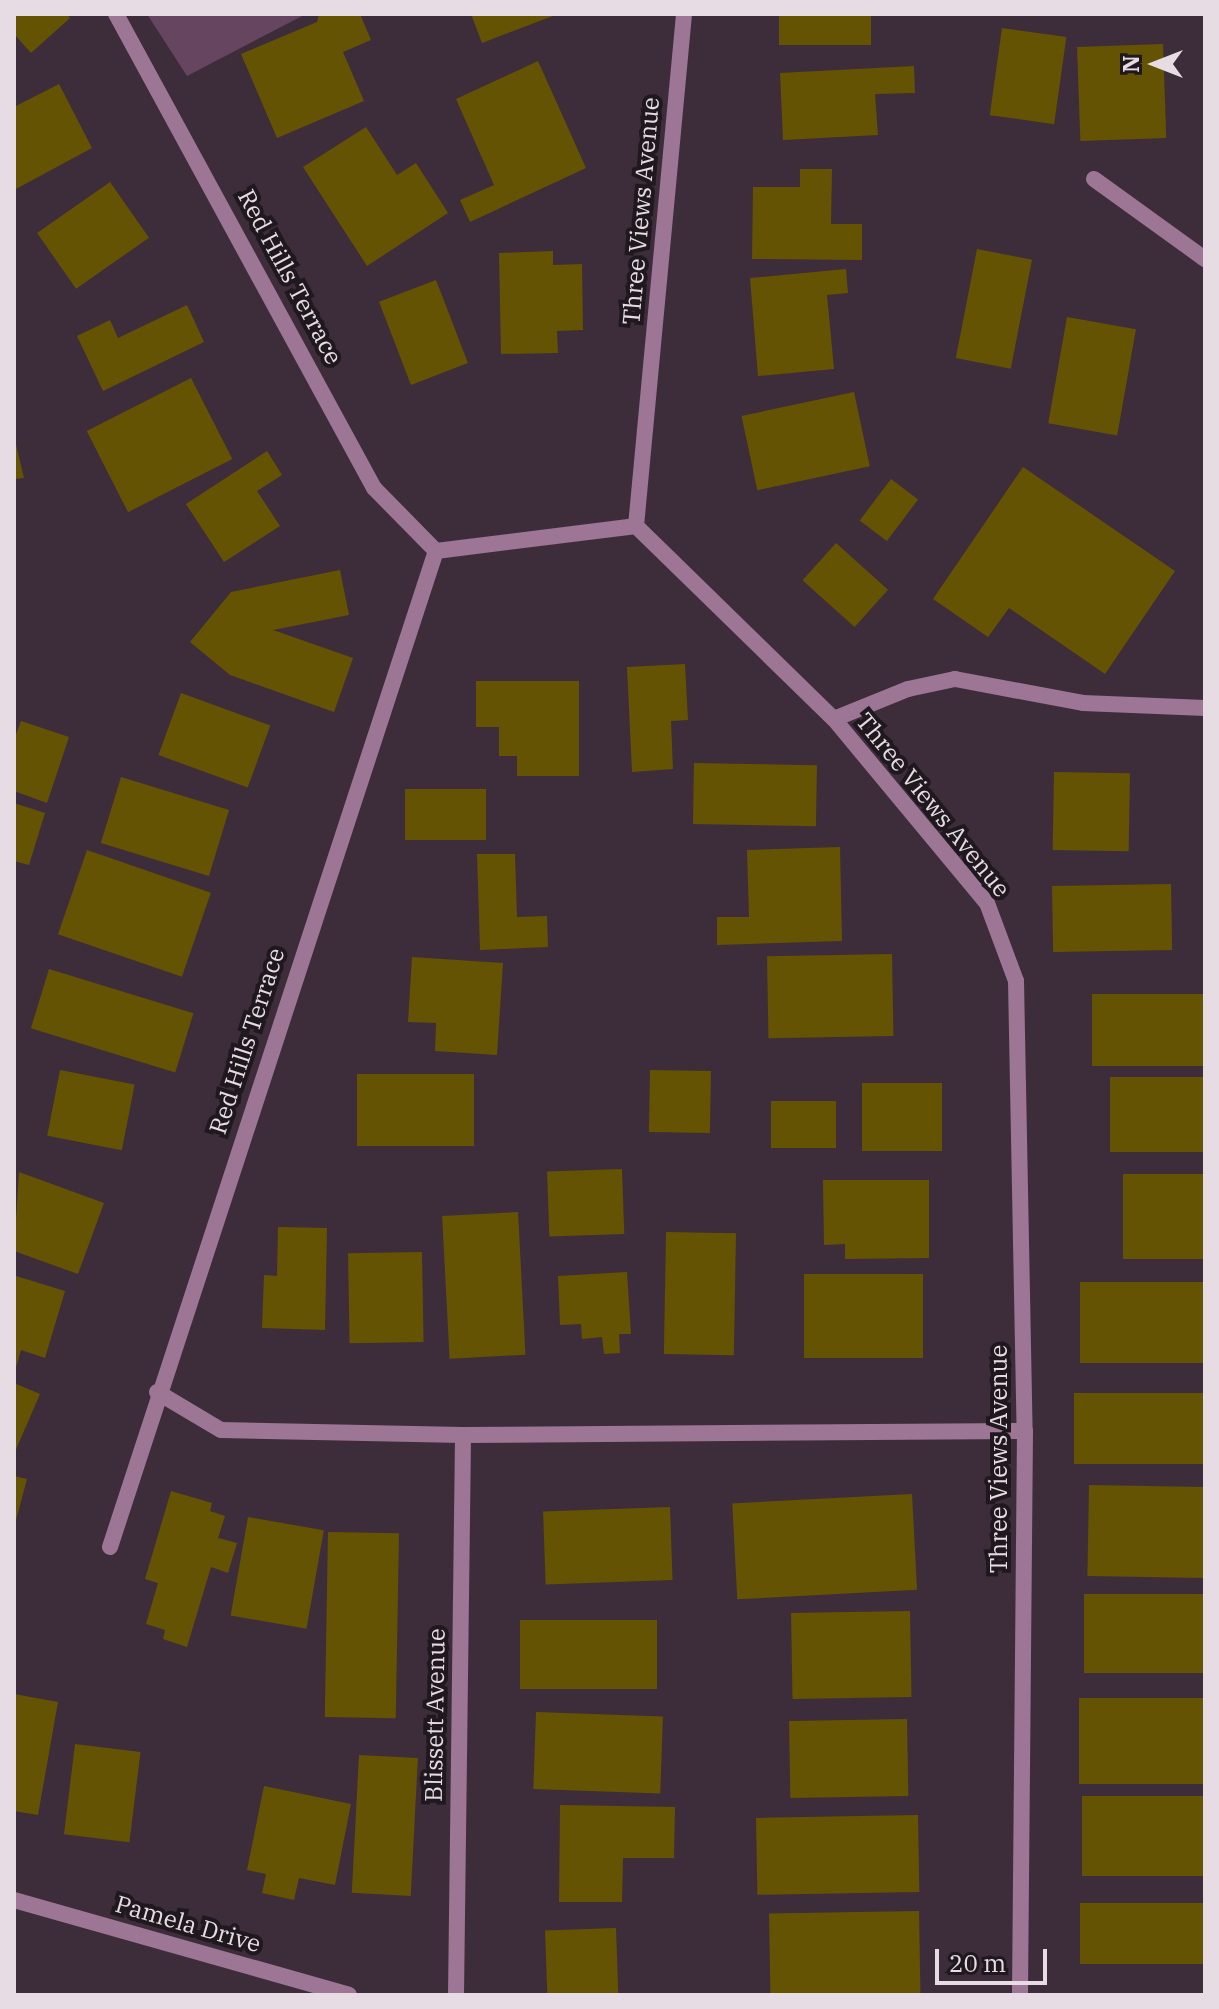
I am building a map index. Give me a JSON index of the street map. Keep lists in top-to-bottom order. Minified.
{"streets":{"street":["Three Views Avenue","Red Hills Terrace","Blissett Avenue","Pamela Drive"]},"scale_bar":"20 m","north":"left"}
